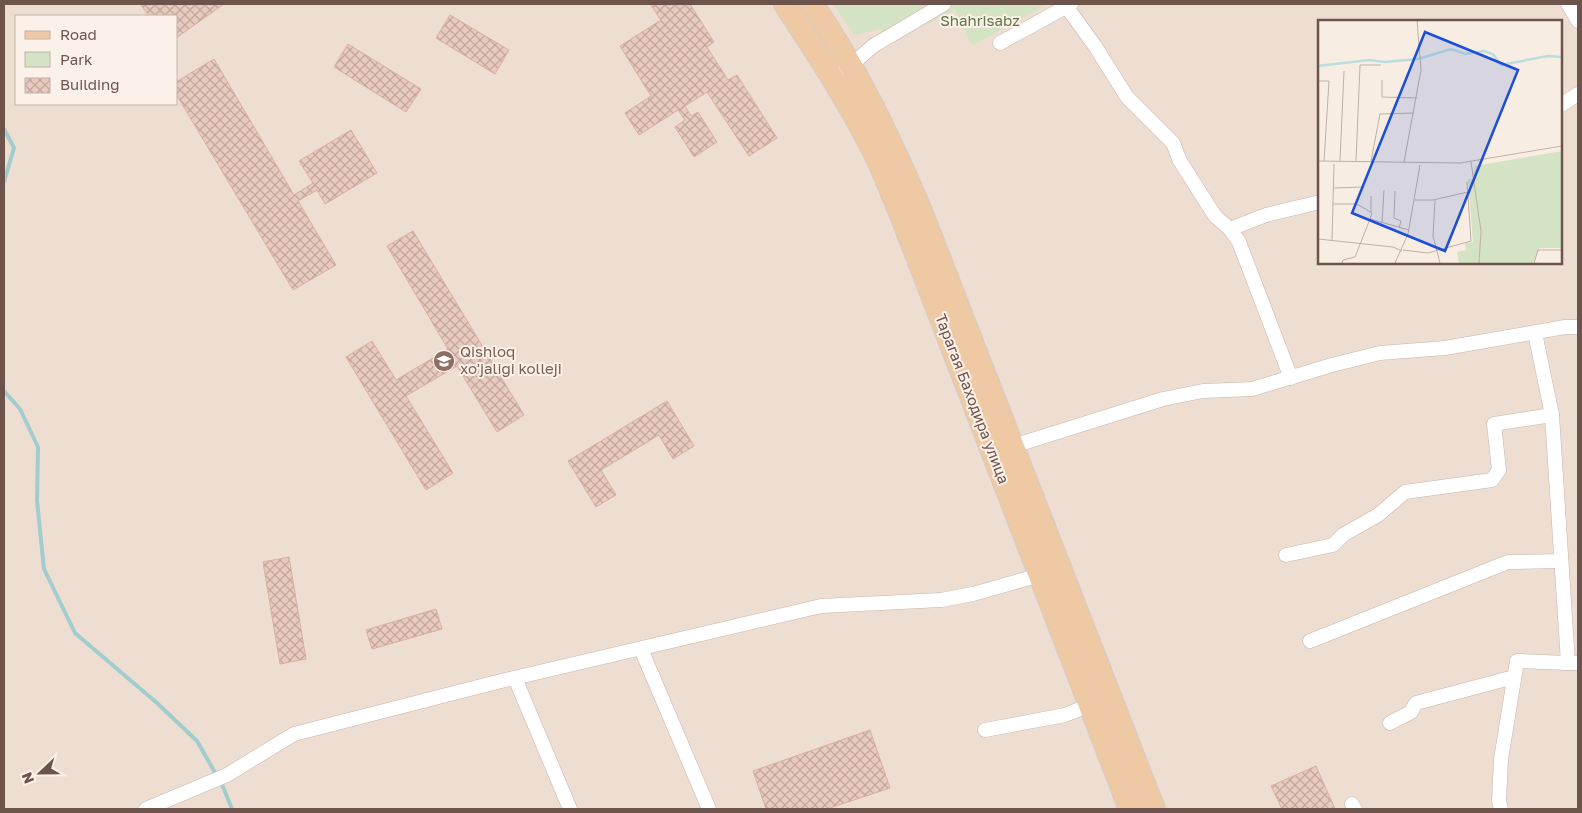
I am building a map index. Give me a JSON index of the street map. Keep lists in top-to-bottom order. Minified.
{"streets":{"main road":["Тарагая Баходира улица"]},"parks":["Shahrisabz"],"places":{"school or university":["Qishloq xo'jaligi kolleji"]},"legend":["Road","Park","Building"],"north":"left"}
